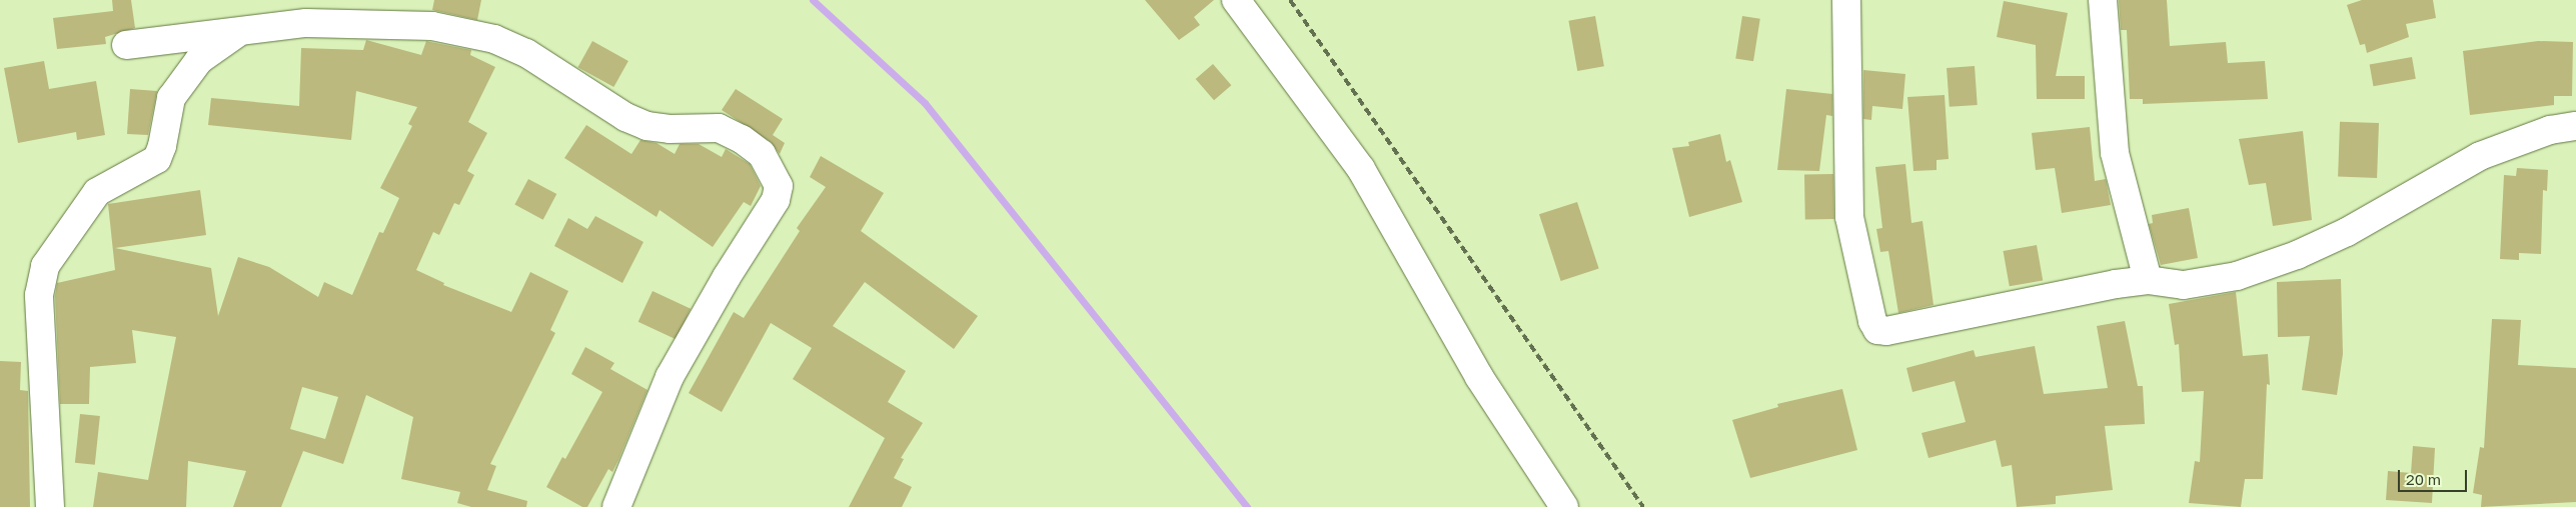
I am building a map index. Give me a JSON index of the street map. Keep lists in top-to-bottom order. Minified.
{"scale_bar":"20 m"}
